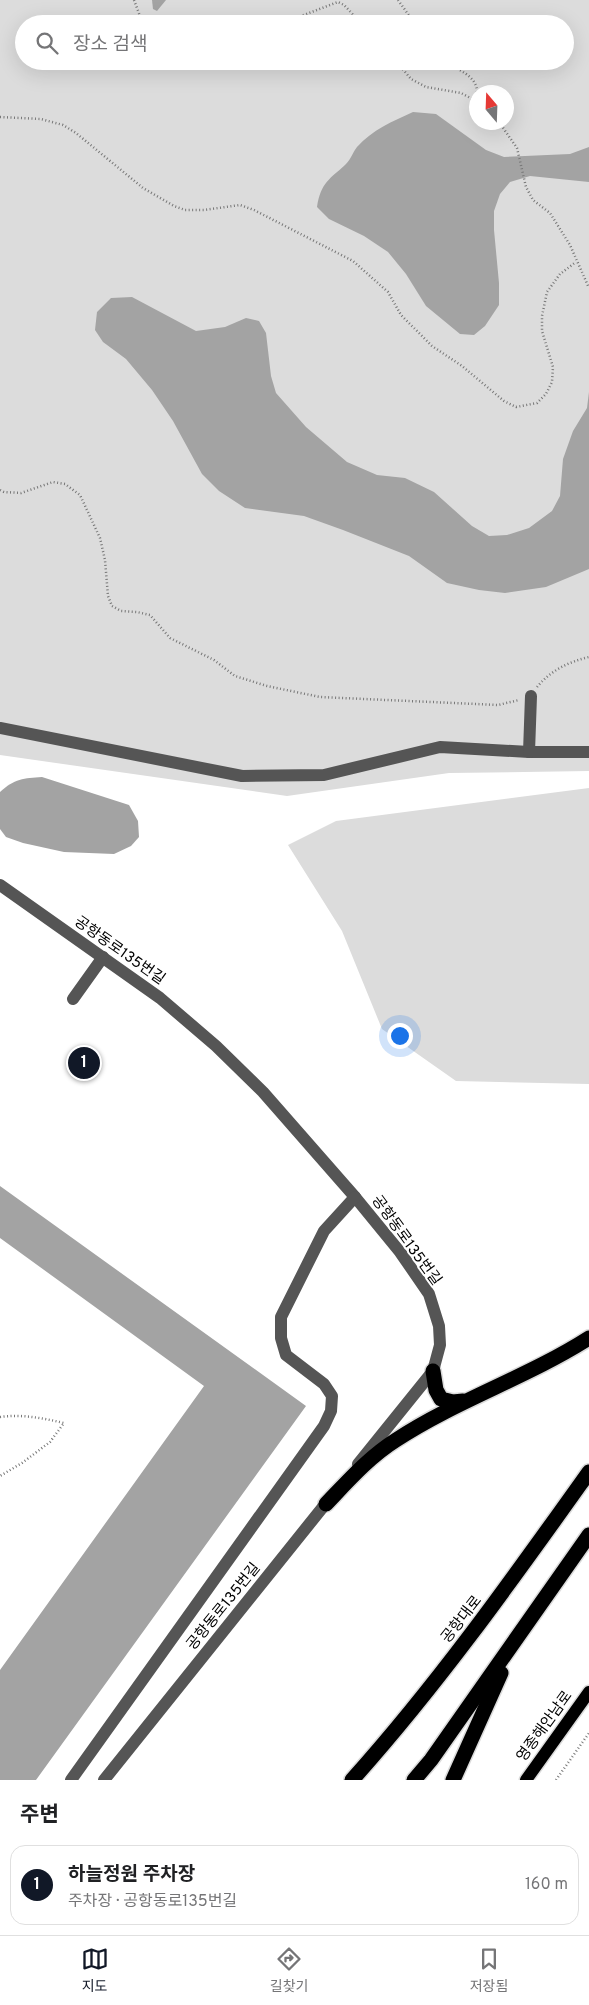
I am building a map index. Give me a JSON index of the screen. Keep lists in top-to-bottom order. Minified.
{"streets":{"highway":["공항대로"],"main road":["영종해안남로"],"street":["공항동로135번길"]},"north":"top","page":{"search":"장소 검색","pins":"1","heading":"주변","list":[{"mark":"1","name":"하늘정원 주차장","note":"주차장 · 공항동로135번길","value":"160 m"}],"nav":["지도","길찾기","저장됨"]}}
